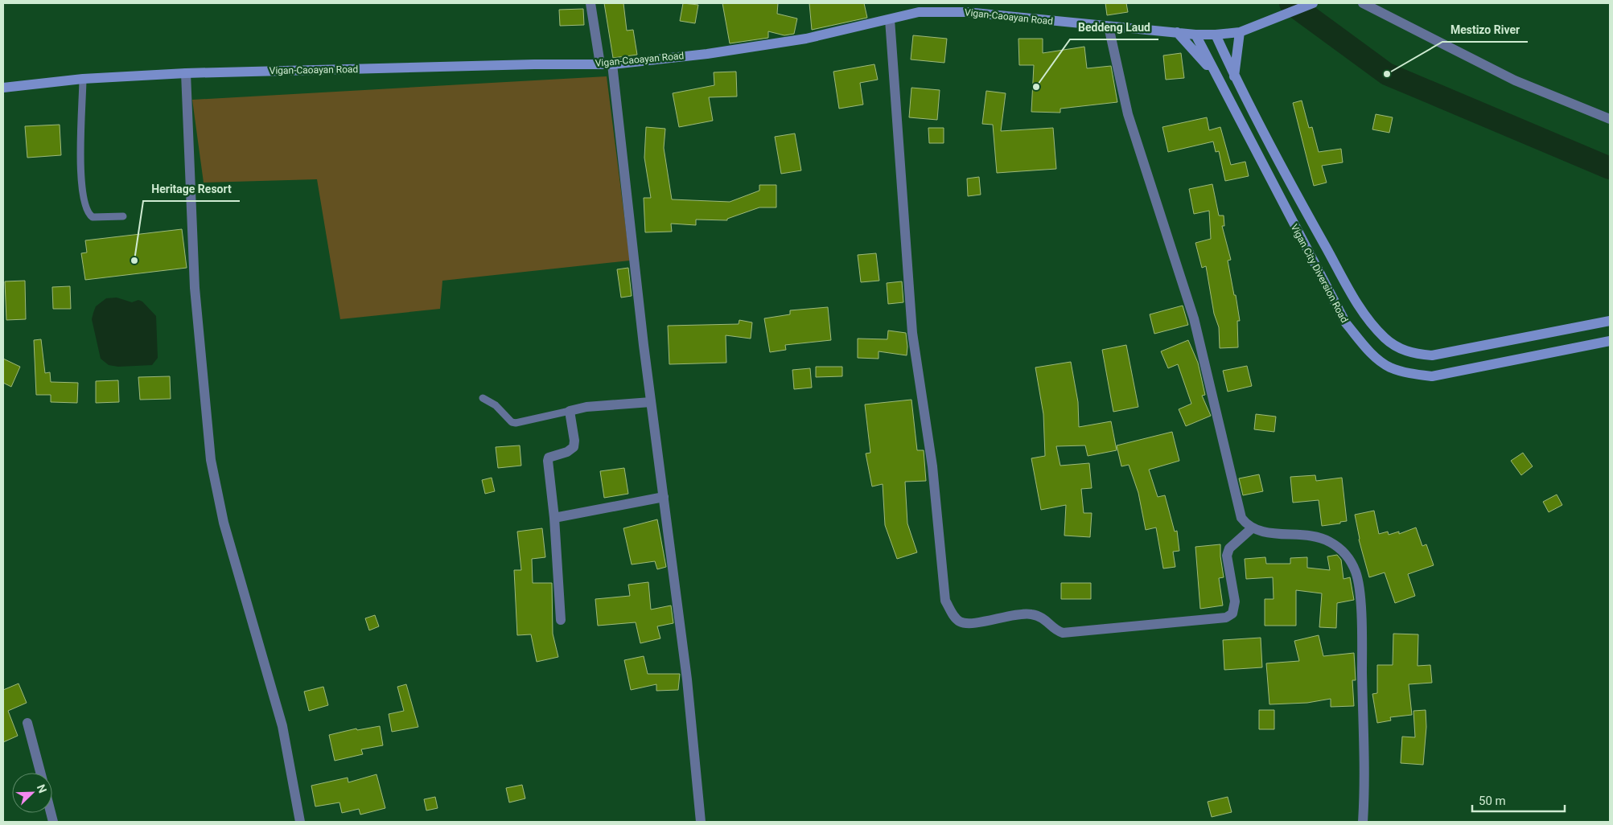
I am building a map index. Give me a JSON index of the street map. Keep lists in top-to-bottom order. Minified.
{"streets":{"main road":["Vigan-Caoayan Road","Vigan City Diversion Road"]},"crossings":[["Vigan-Caoayan Road","Vigan City Diversion Road"]],"places":["Mestizo River","Beddeng Laud","Heritage Resort"],"scale_bar":"50 m","north":"top right"}
